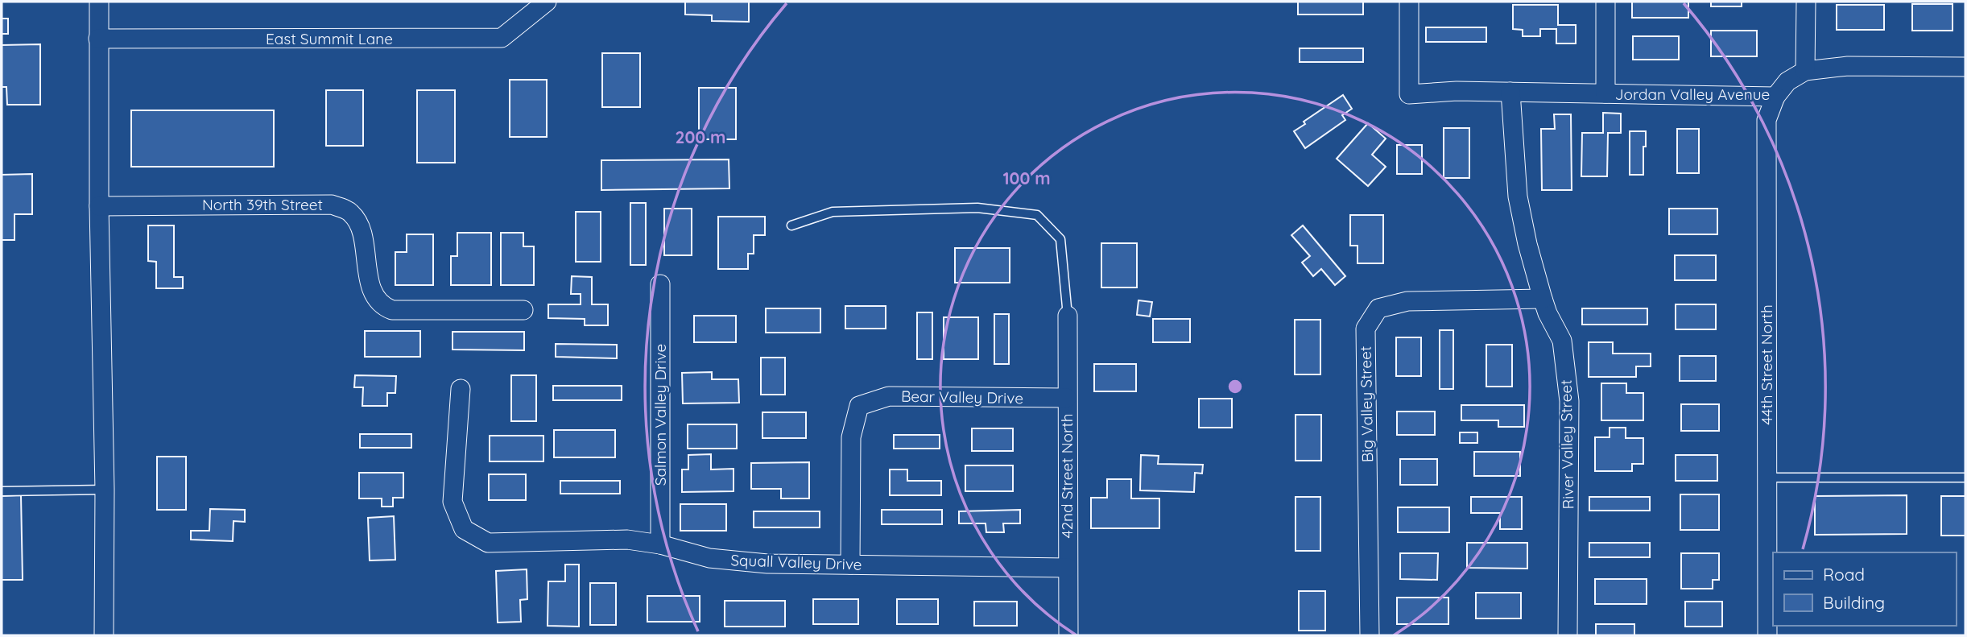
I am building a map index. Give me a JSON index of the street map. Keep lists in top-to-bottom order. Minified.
{"streets":{"street":["East Summit Lane","Jordan Valley Avenue","North 39th Street","44th Street North","Bear Valley Drive","Big Valley Street","Salmon Valley Drive","River Valley Street","42nd Street North","Squall Valley Drive"]},"crossings":[["Jordan Valley Avenue","44th Street North"],["Jordan Valley Avenue","River Valley Street"],["Bear Valley Drive","42nd Street North"],["Bear Valley Drive","Squall Valley Drive"],["Big Valley Street","River Valley Street"],["Salmon Valley Drive","Squall Valley Drive"],["42nd Street North","Squall Valley Drive"]],"legend":["Road","Building"],"rings":["200 m","100 m"]}
